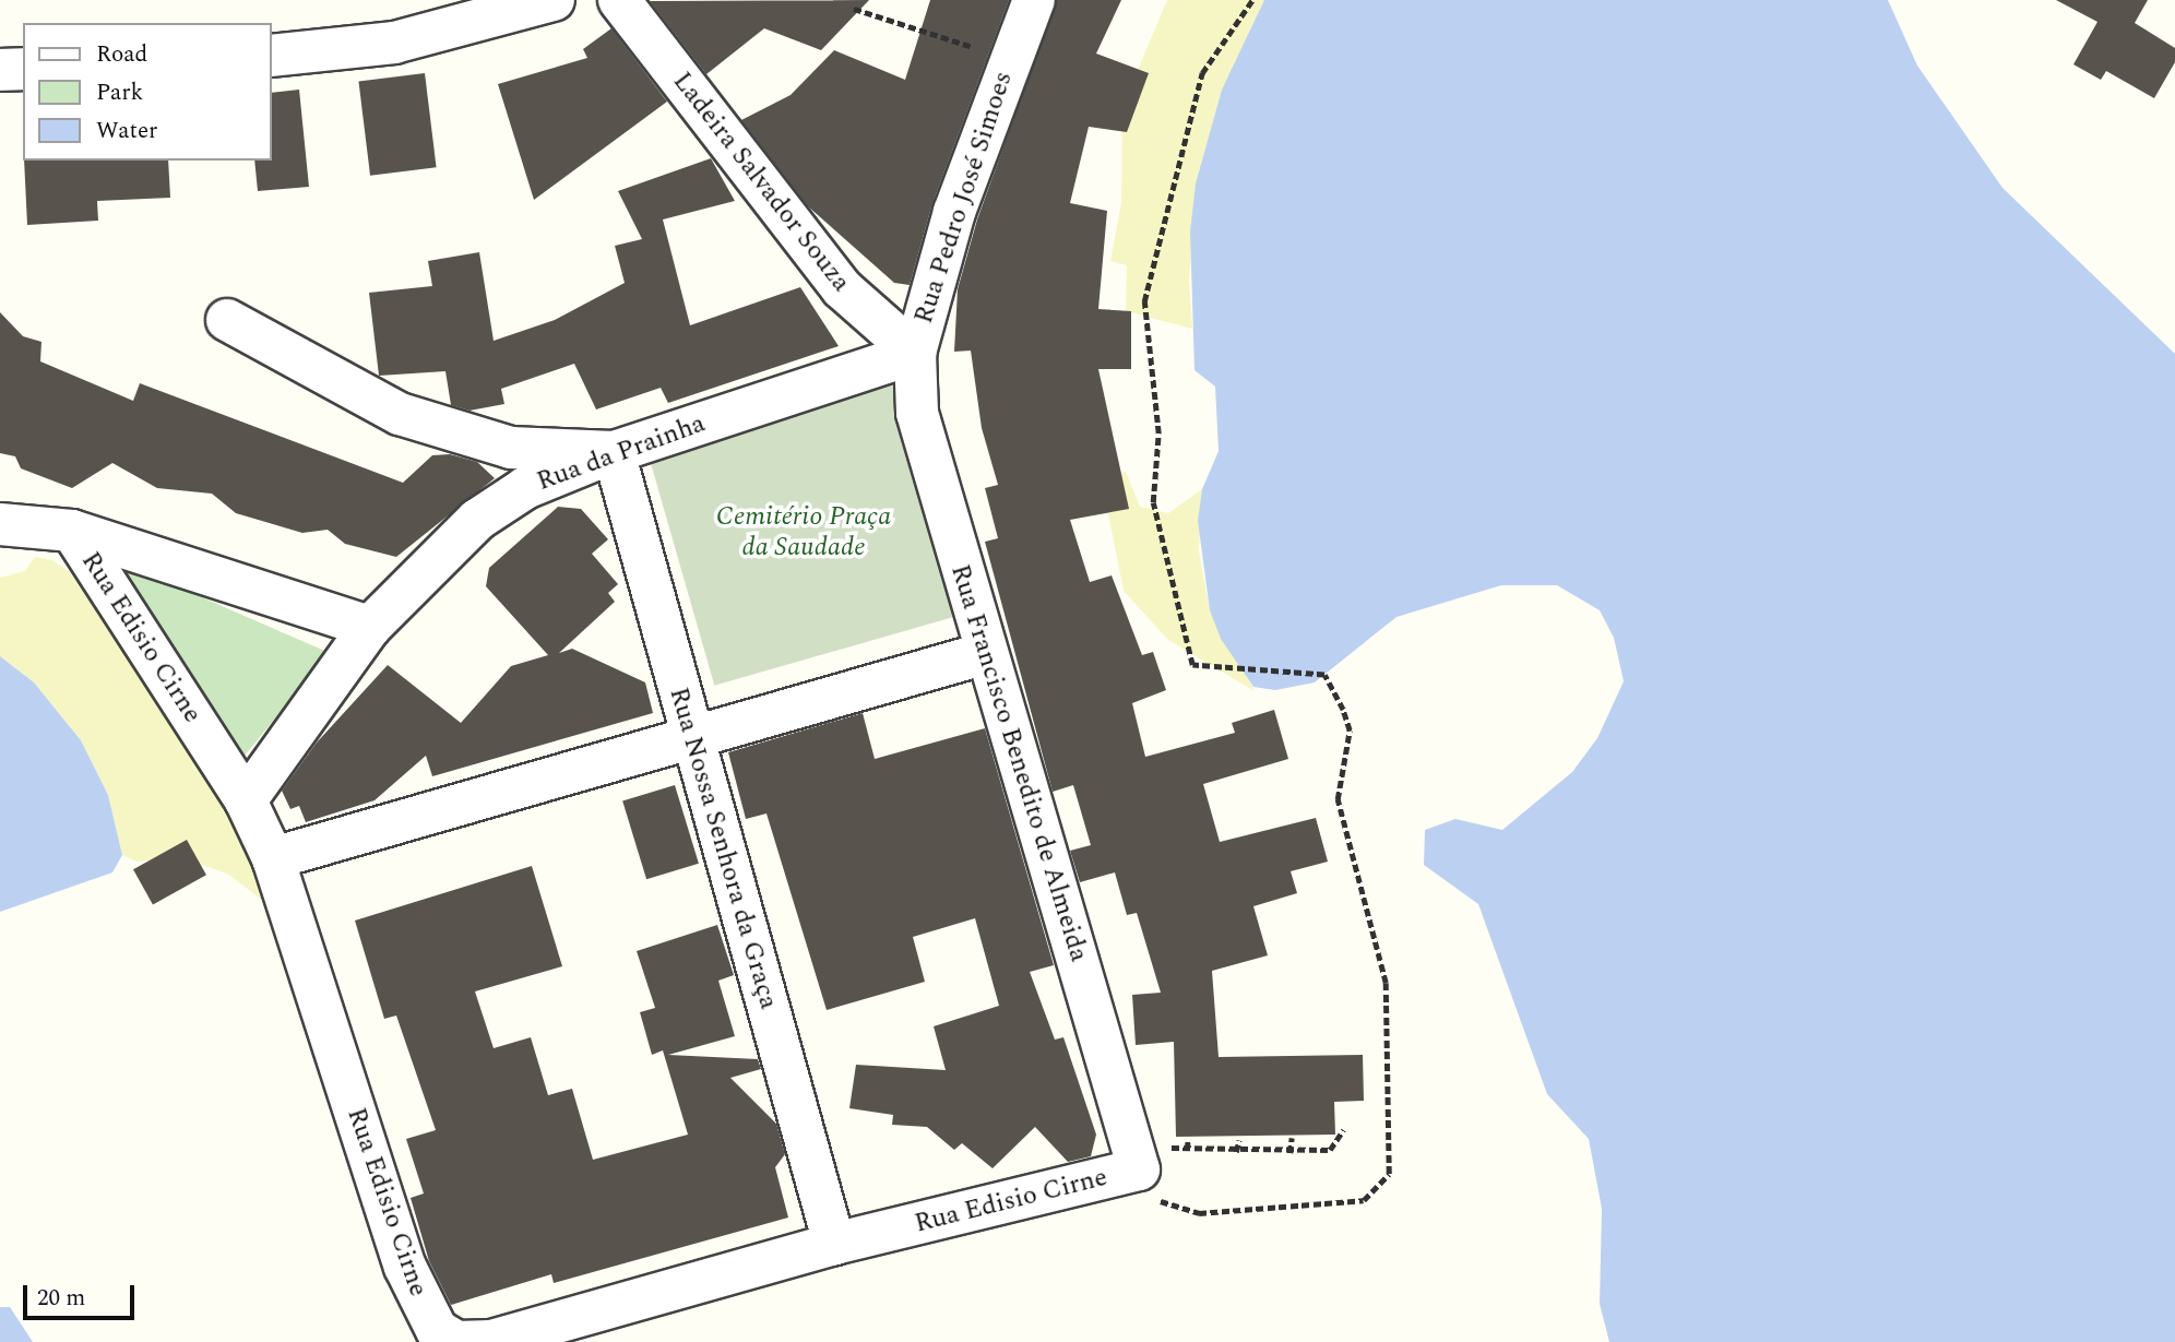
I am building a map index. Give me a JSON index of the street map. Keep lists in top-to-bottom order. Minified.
{"streets":{"street":["Ladeira Salvador Souza","Rua Pedro José Simoes","Rua da Prainha","Rua Edisio Cirne","Rua Francisco Benedito de Almeida","Rua Nossa Senhora da Graça"]},"crossings":[["Ladeira Salvador Souza","Rua Pedro José Simoes"],["Ladeira Salvador Souza","Rua da Prainha"],["Ladeira Salvador Souza","Rua Francisco Benedito de Almeida"],["Rua Pedro José Simoes","Rua da Prainha"],["Rua Pedro José Simoes","Rua Francisco Benedito de Almeida"],["Rua da Prainha","Rua Edisio Cirne"],["Rua da Prainha","Rua Francisco Benedito de Almeida"],["Rua da Prainha","Rua Nossa Senhora da Graça"],["Rua Edisio Cirne","Rua Francisco Benedito de Almeida"],["Rua Edisio Cirne","Rua Nossa Senhora da Graça"]],"parks":["Cemitério Praça da Saudade"],"legend":["Road","Park","Water"],"scale_bar":"20 m"}
